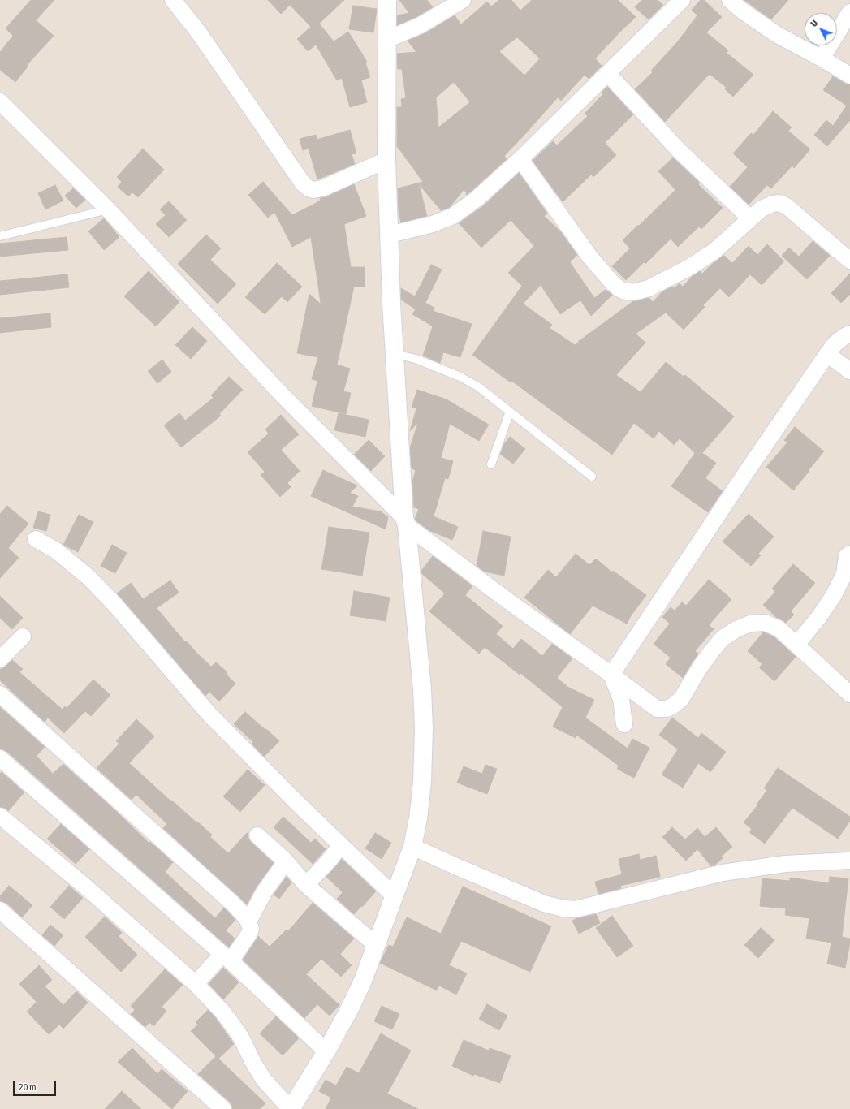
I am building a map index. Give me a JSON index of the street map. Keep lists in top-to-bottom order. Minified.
{"scale_bar":"20 m","north":"top left"}
